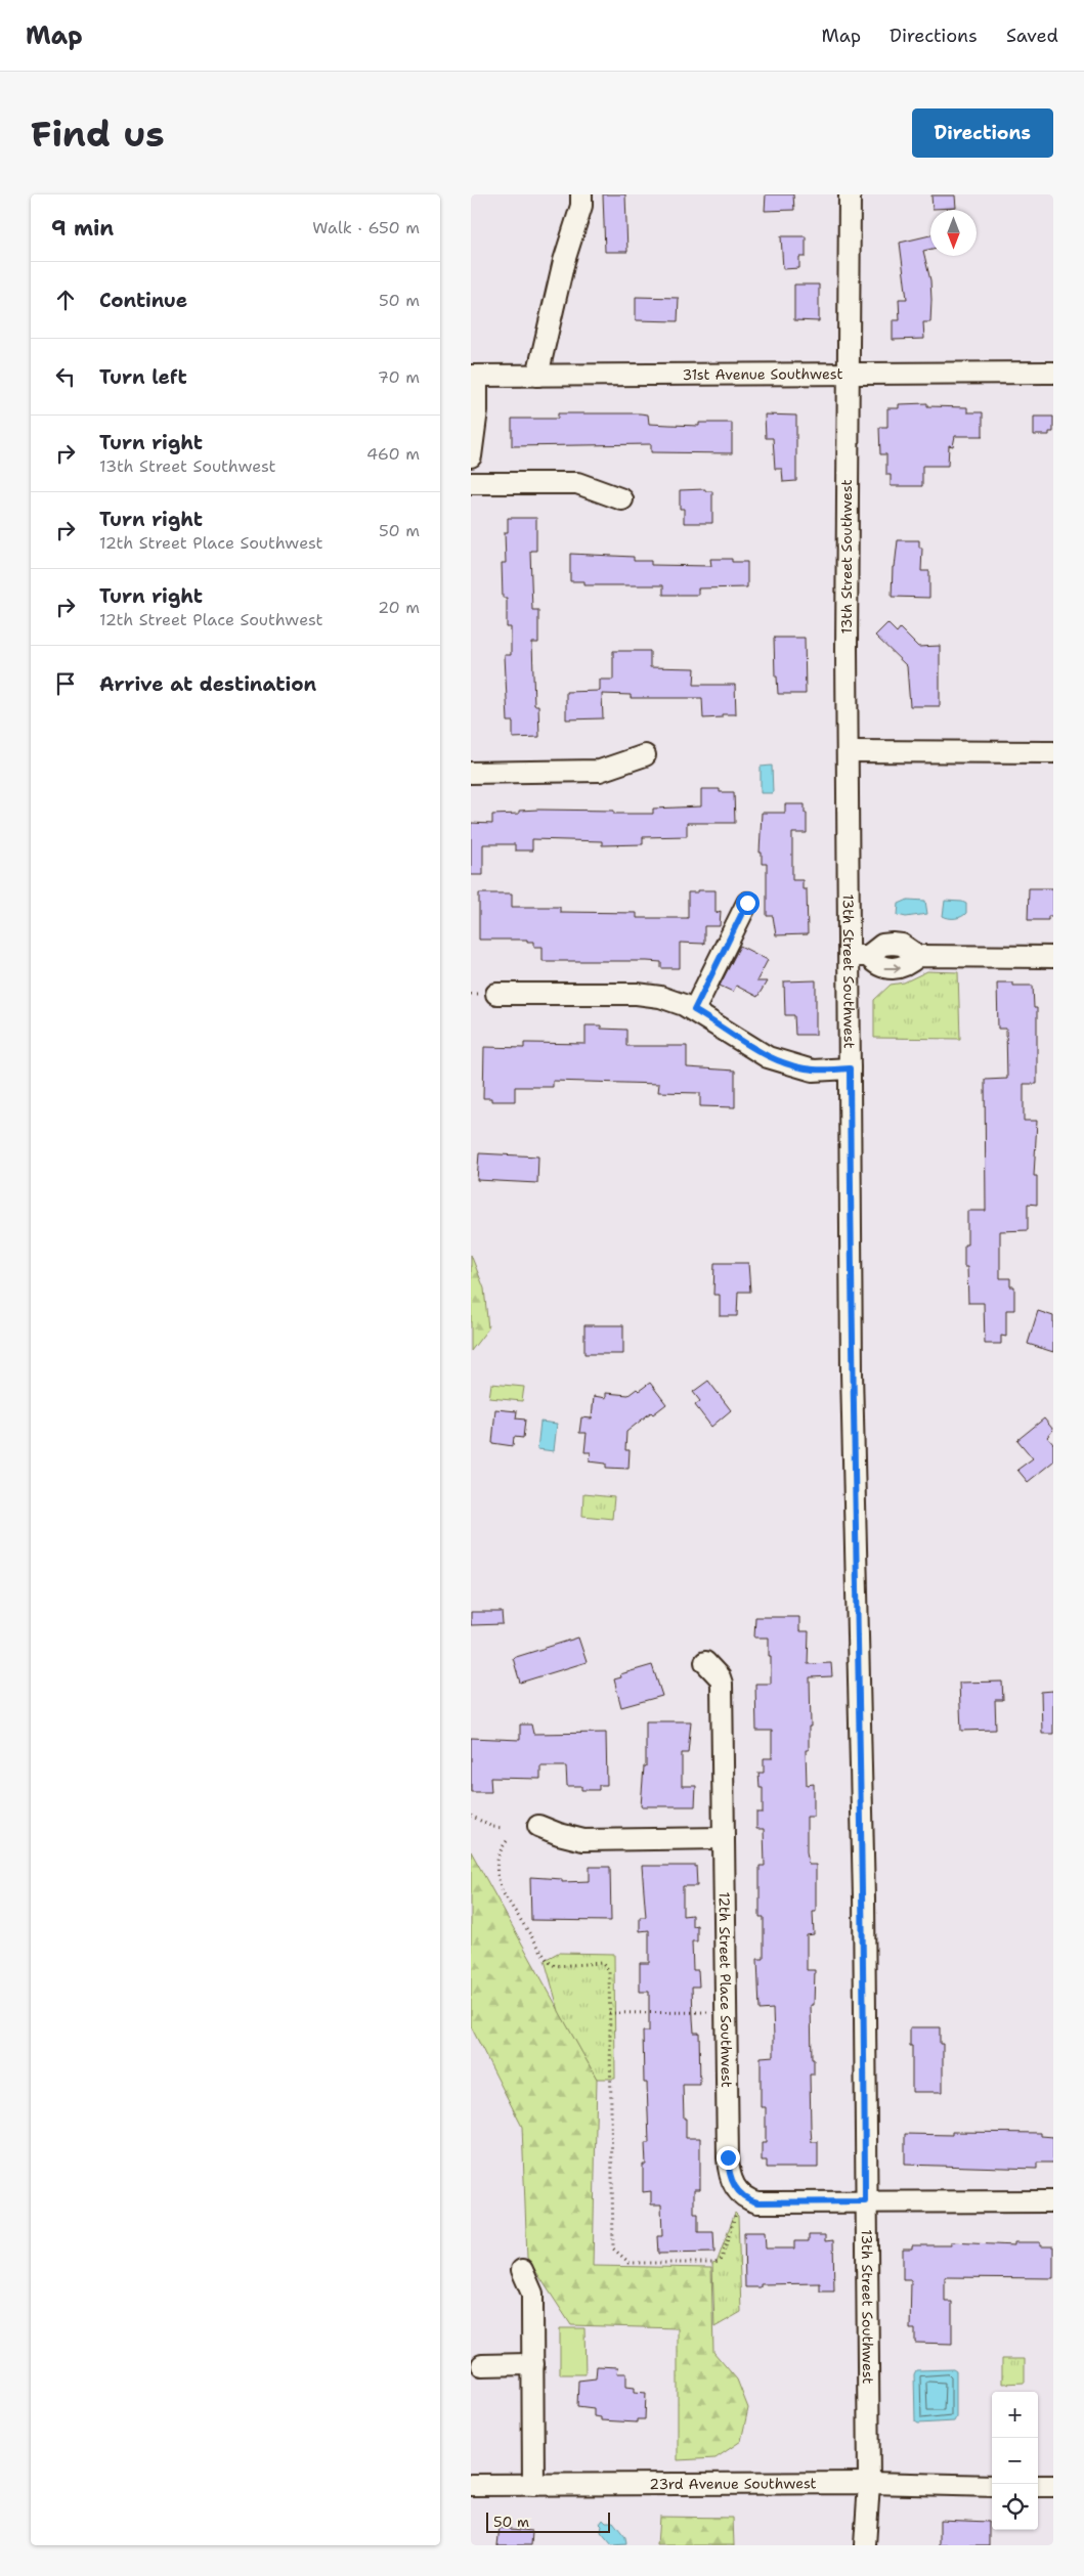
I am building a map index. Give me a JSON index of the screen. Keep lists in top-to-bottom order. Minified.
{"streets":{"street":["31st Avenue Southwest","13th Street Southwest","12th Street Place Southwest","23rd Avenue Southwest"]},"crossings":[["31st Avenue Southwest","13th Street Southwest"],["13th Street Southwest","12th Street Place Southwest"],["13th Street Southwest","23rd Avenue Southwest"]],"scale_bar":"50 m","north":"bottom","page":{"header":"Map","nav":["Map","Directions","Saved"],"buttons":"Directions","title":"Find us","heading":["9 min","Walk · 650 m"],"list":[["Continue","50 m"],["Turn left","70 m"],["Turn right","13th Street Southwest","460 m"],["Turn right","12th Street Place Southwest","50 m"],["Turn right","12th Street Place Southwest","20 m"],"Arrive at destination"],"map_buttons":["+","−"],"scale":"50 m"}}
